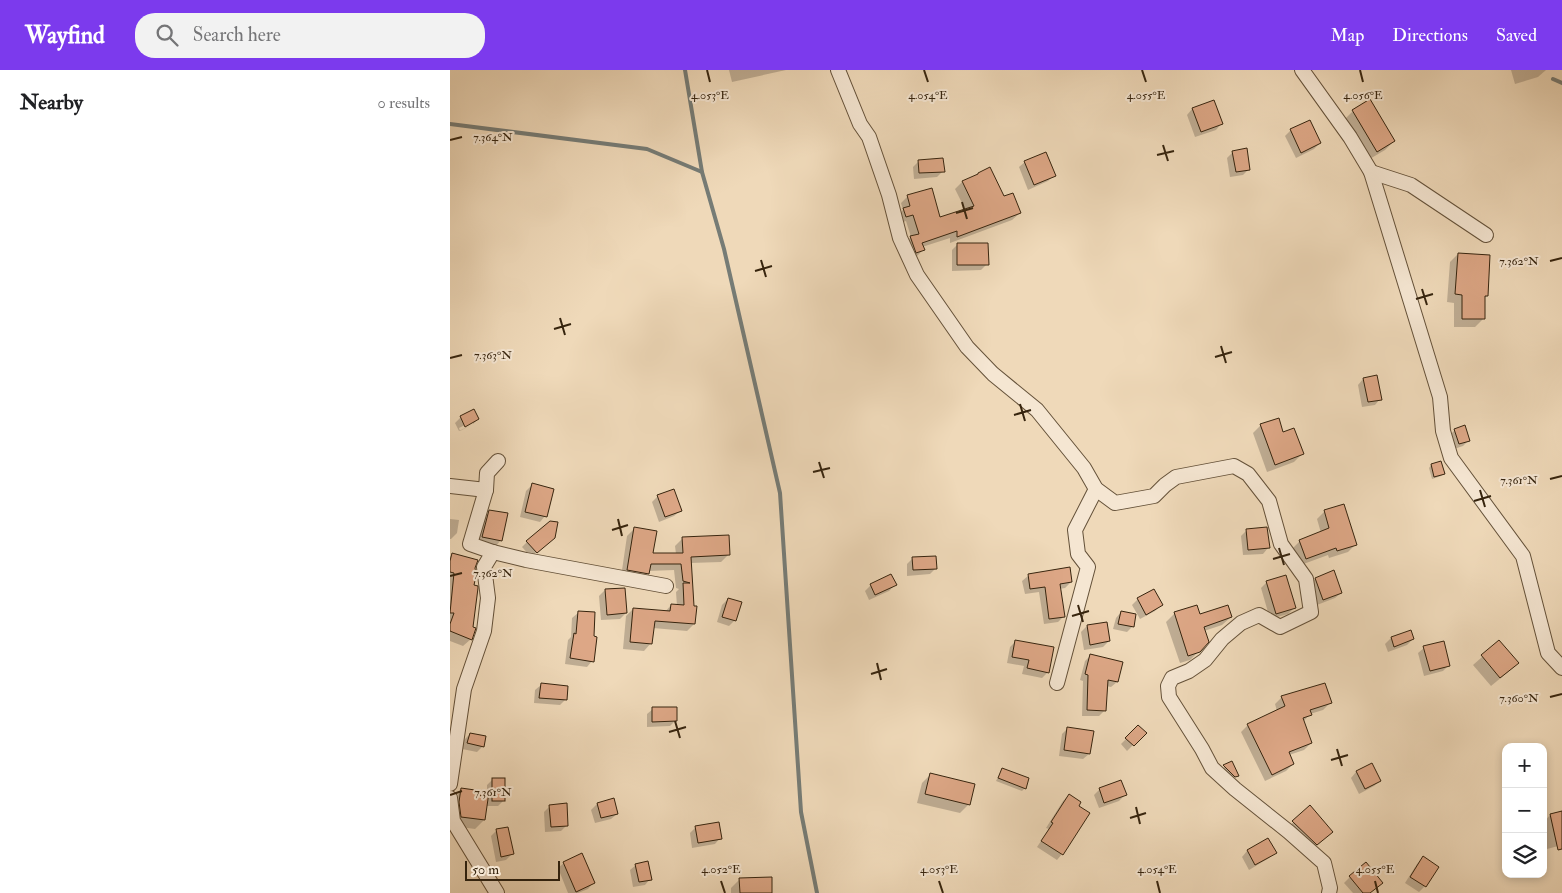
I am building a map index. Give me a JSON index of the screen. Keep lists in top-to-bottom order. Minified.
{"scale_bar":"50 m","page":{"header":"Wayfind","search":"Search here","nav":["Map","Directions","Saved"],"heading":["Nearby","0 results"],"map_buttons":["+","−"],"scale":"50 m"},"coordinates":["4.053°E","4.054°E","4.055°E","4.056°E","7.364°N","7.362°N","7.363°N","7.361°N","7.360°N","4.052°E"]}
